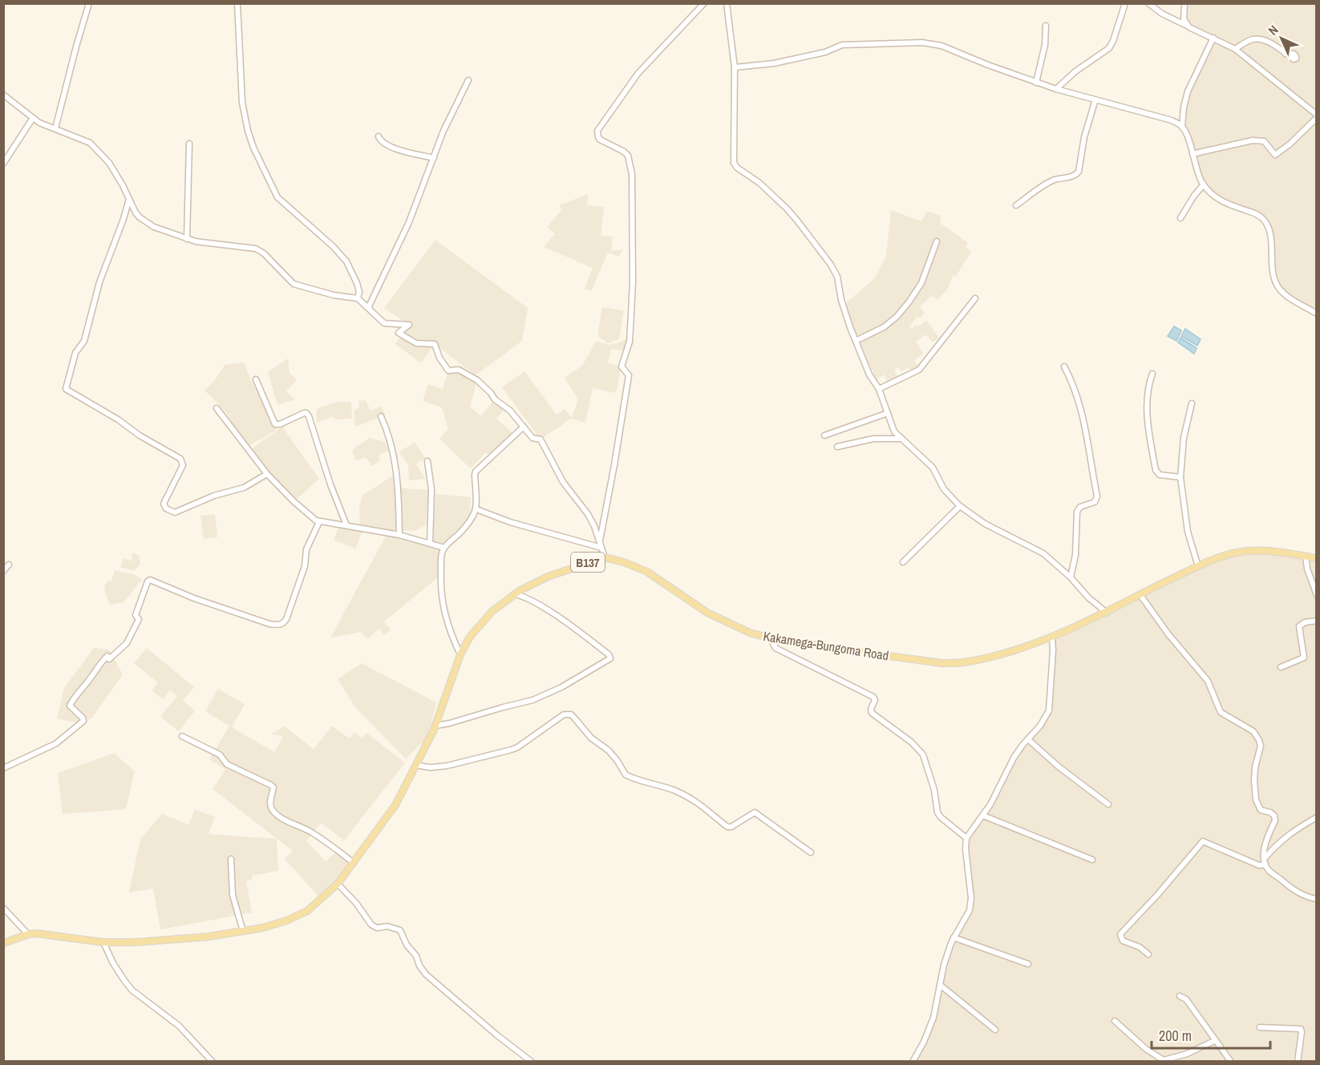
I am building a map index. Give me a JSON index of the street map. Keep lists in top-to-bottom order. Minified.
{"streets":{"main road":["B137","Kakamega-Bungoma Road"]},"crossings":[["B137","Kakamega-Bungoma Road"]],"scale_bar":"200 m","north":"top left"}
